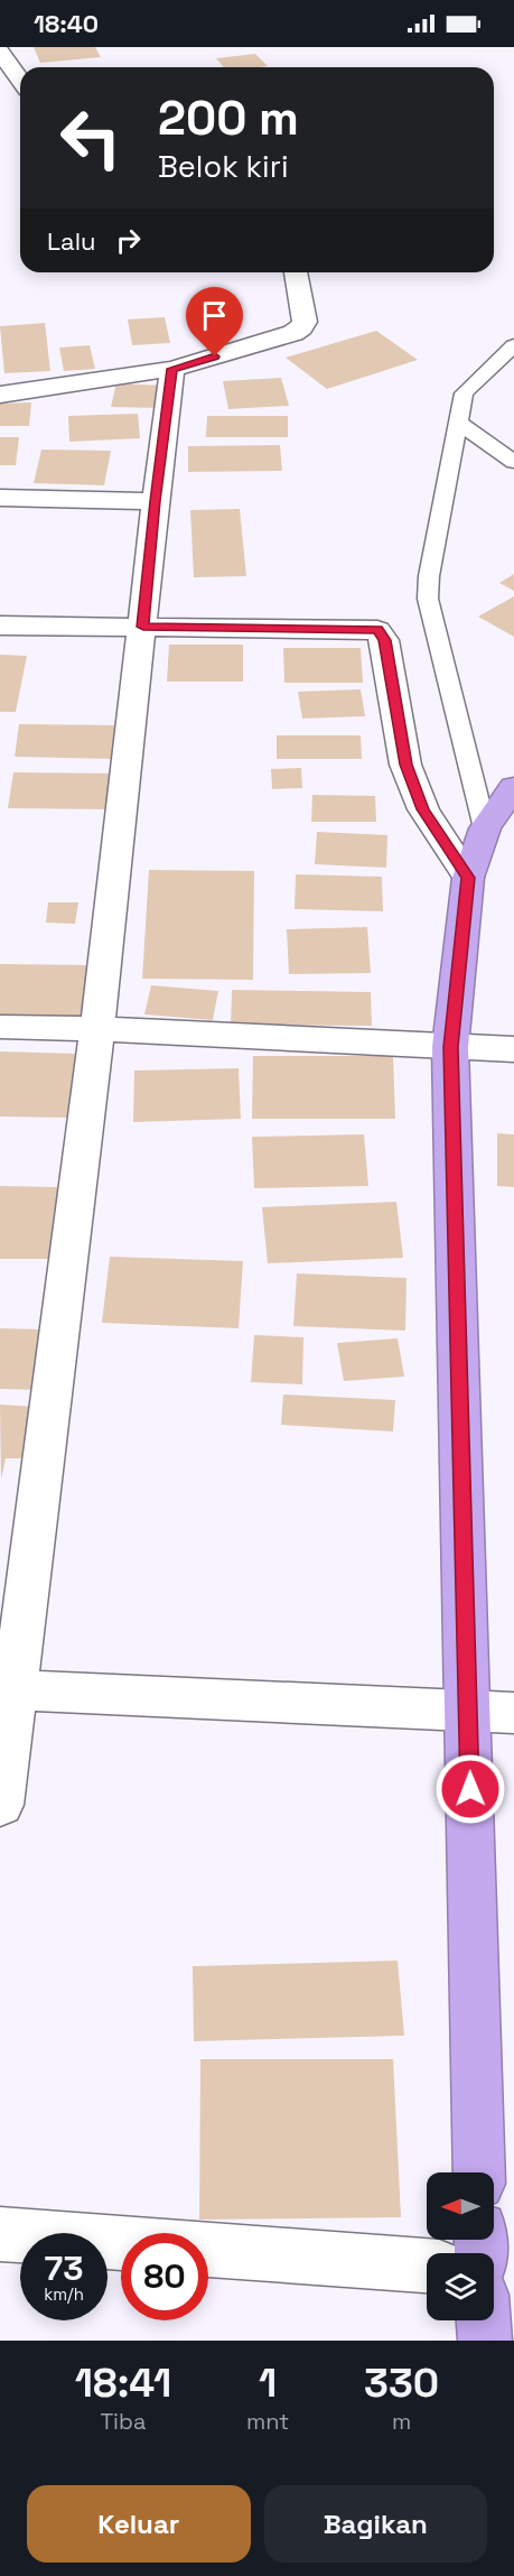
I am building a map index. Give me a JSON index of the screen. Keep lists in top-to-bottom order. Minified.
{"north":"left","page":{"status":"18:40","turn":["200 m","Belok kiri"],"then":"Lalu","speed":"73 km/h","limit":"80","eta":["18:41","Tiba","1","mnt","330","m"],"buttons":["Keluar","Bagikan"]}}
